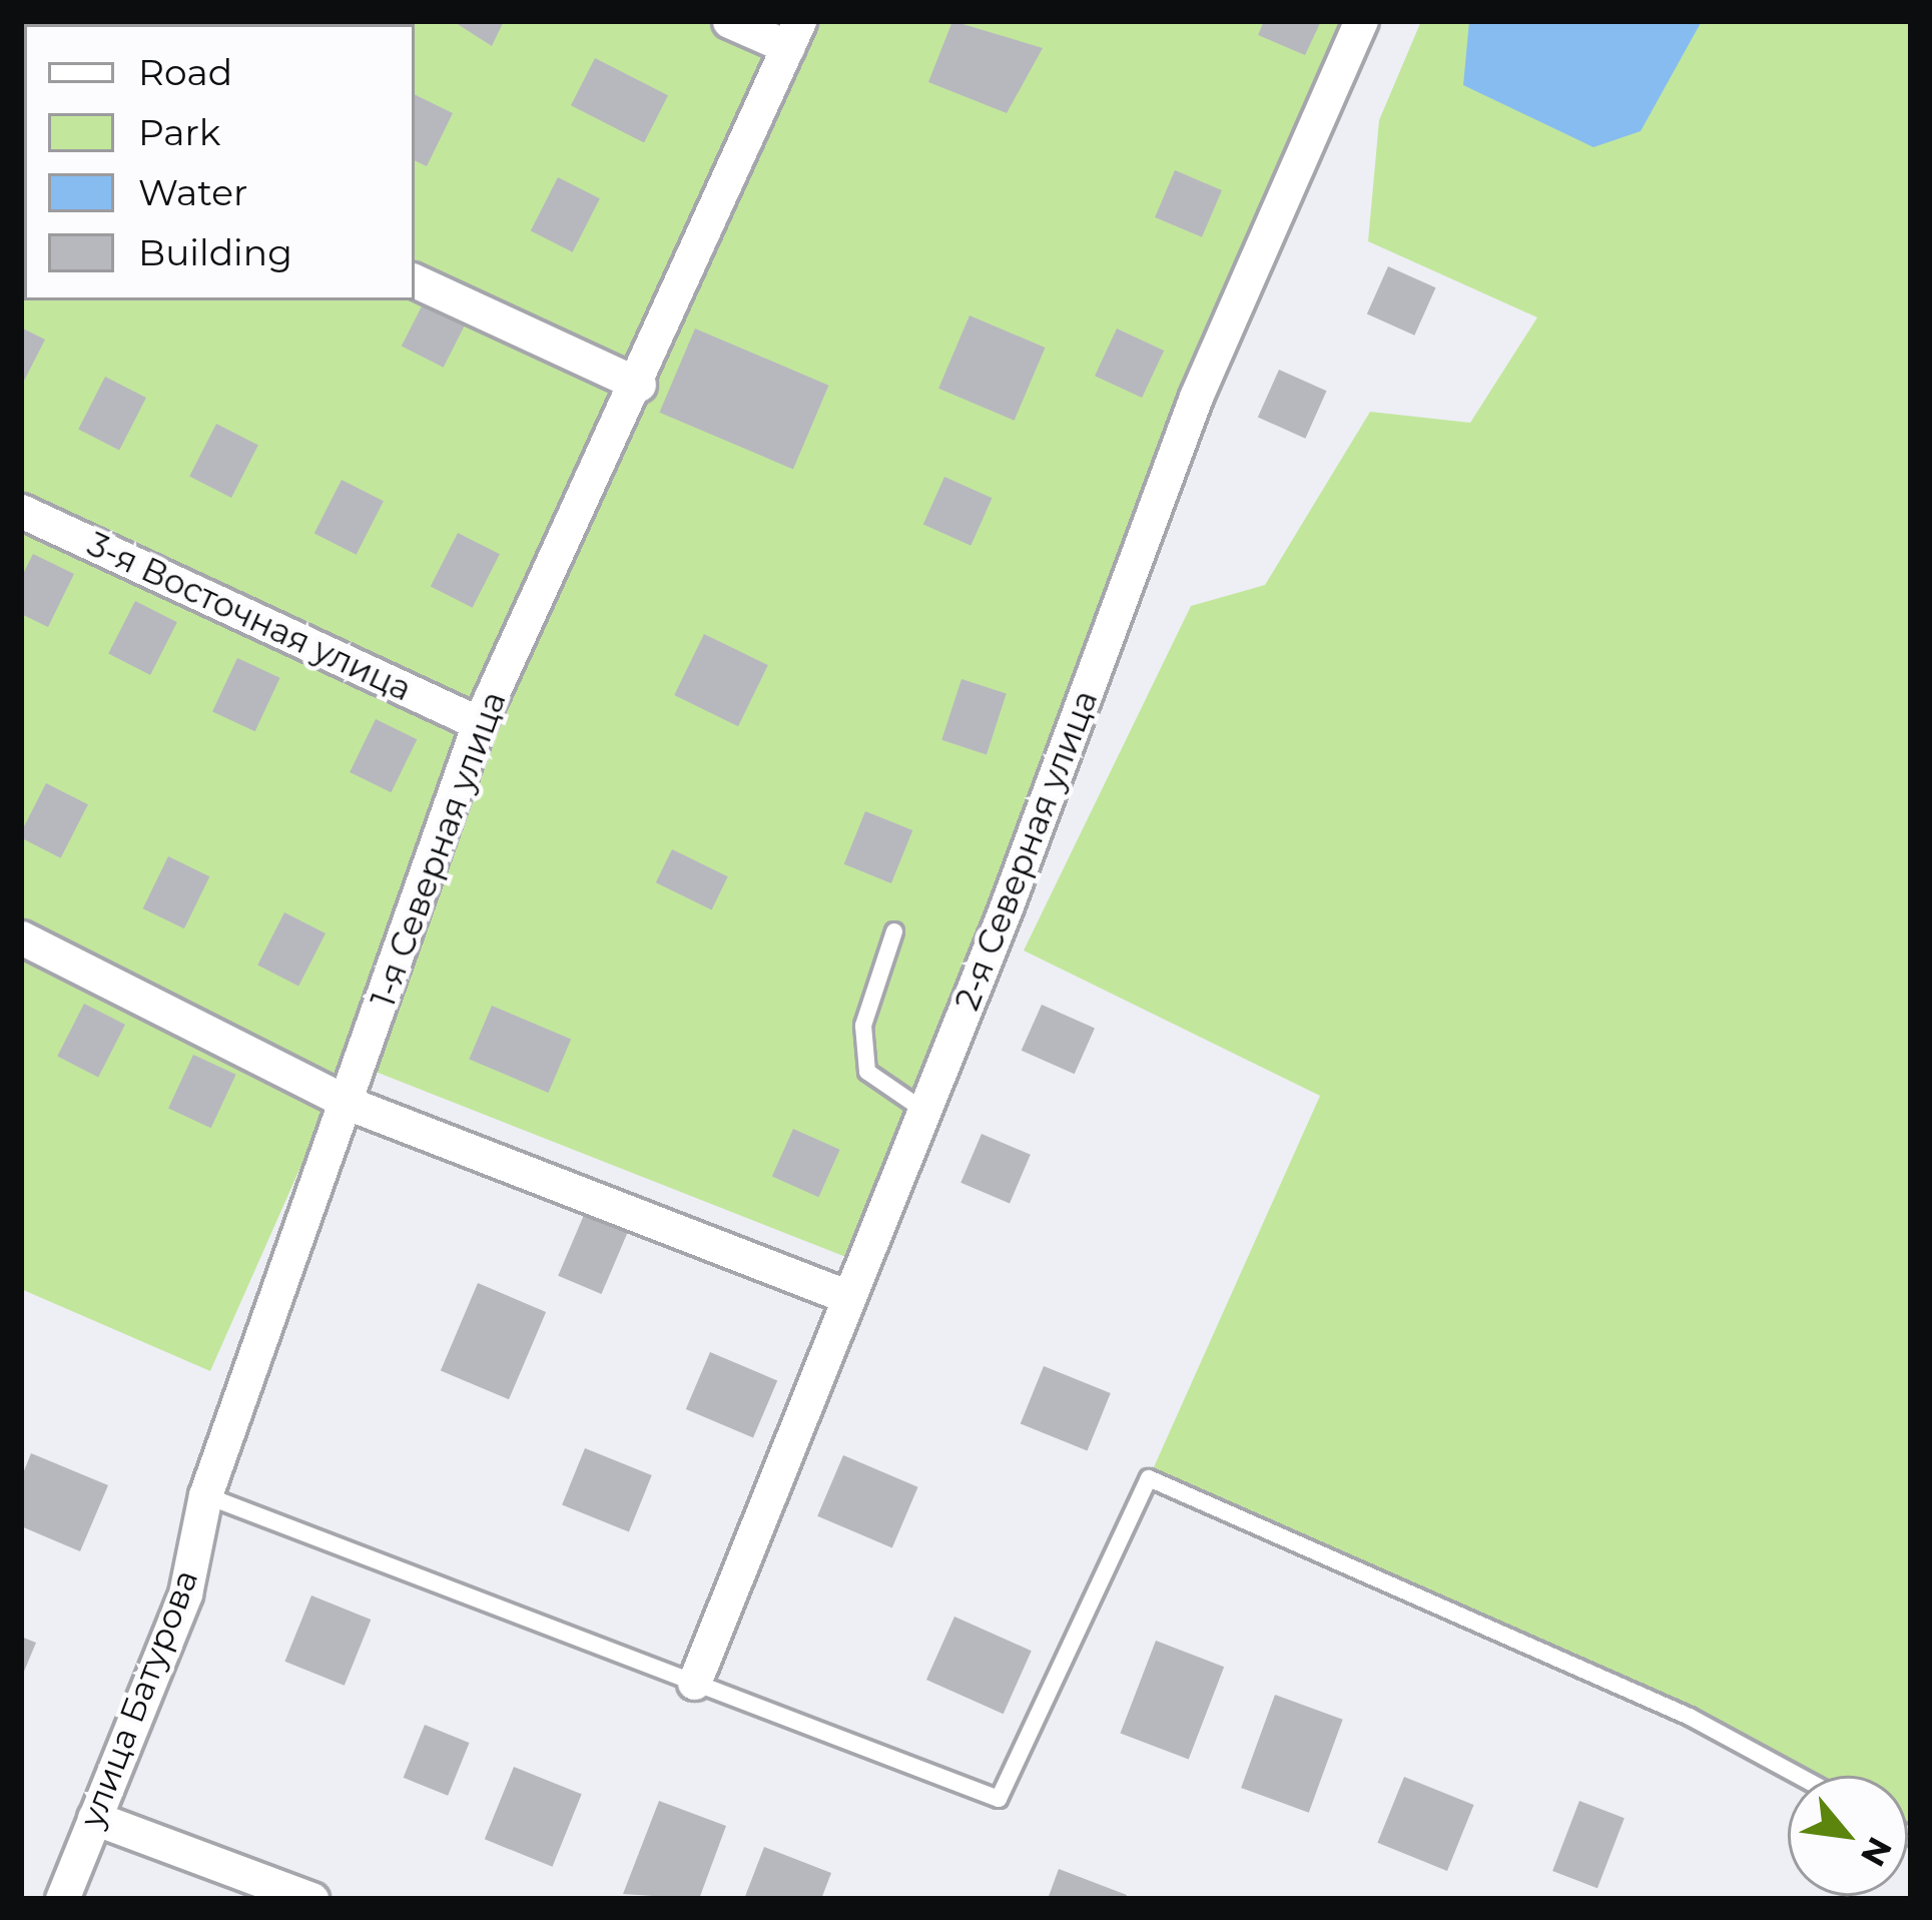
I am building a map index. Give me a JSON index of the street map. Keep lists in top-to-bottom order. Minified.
{"streets":{"street":["3-я Восточная улица","1-я Северная улица","2-я Северная улица","улица Батурова"]},"crossings":[["3-я Восточная улица","1-я Северная улица"],["1-я Северная улица","улица Батурова"]],"legend":["Road","Park","Water","Building"],"north":"bottom right"}
